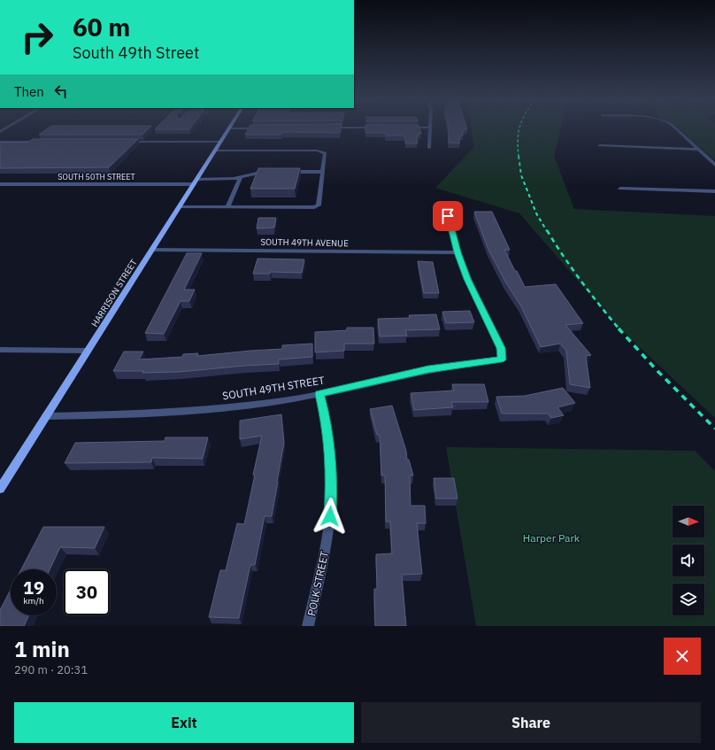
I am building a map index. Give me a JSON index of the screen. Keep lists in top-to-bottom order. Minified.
{"streets":{"main road":["HARRISON STREET"],"street":["SOUTH 50TH STREET","SOUTH 49TH AVENUE","SOUTH 49TH STREET","POLK STREET"]},"crossings":[["SOUTH 50TH STREET","HARRISON STREET"],["SOUTH 49TH AVENUE","HARRISON STREET"],["SOUTH 49TH AVENUE","SOUTH 49TH STREET"],["HARRISON STREET","SOUTH 49TH STREET"],["SOUTH 49TH STREET","POLK STREET"]],"parks":["Harper Park"],"north":"right","page":{"turn":["60 m","South 49th Street"],"then":"Then","speed":"19 km/h","limit":"30","heading":["1 min","290 m · 20:31"],"buttons":["Exit","Share"]}}
